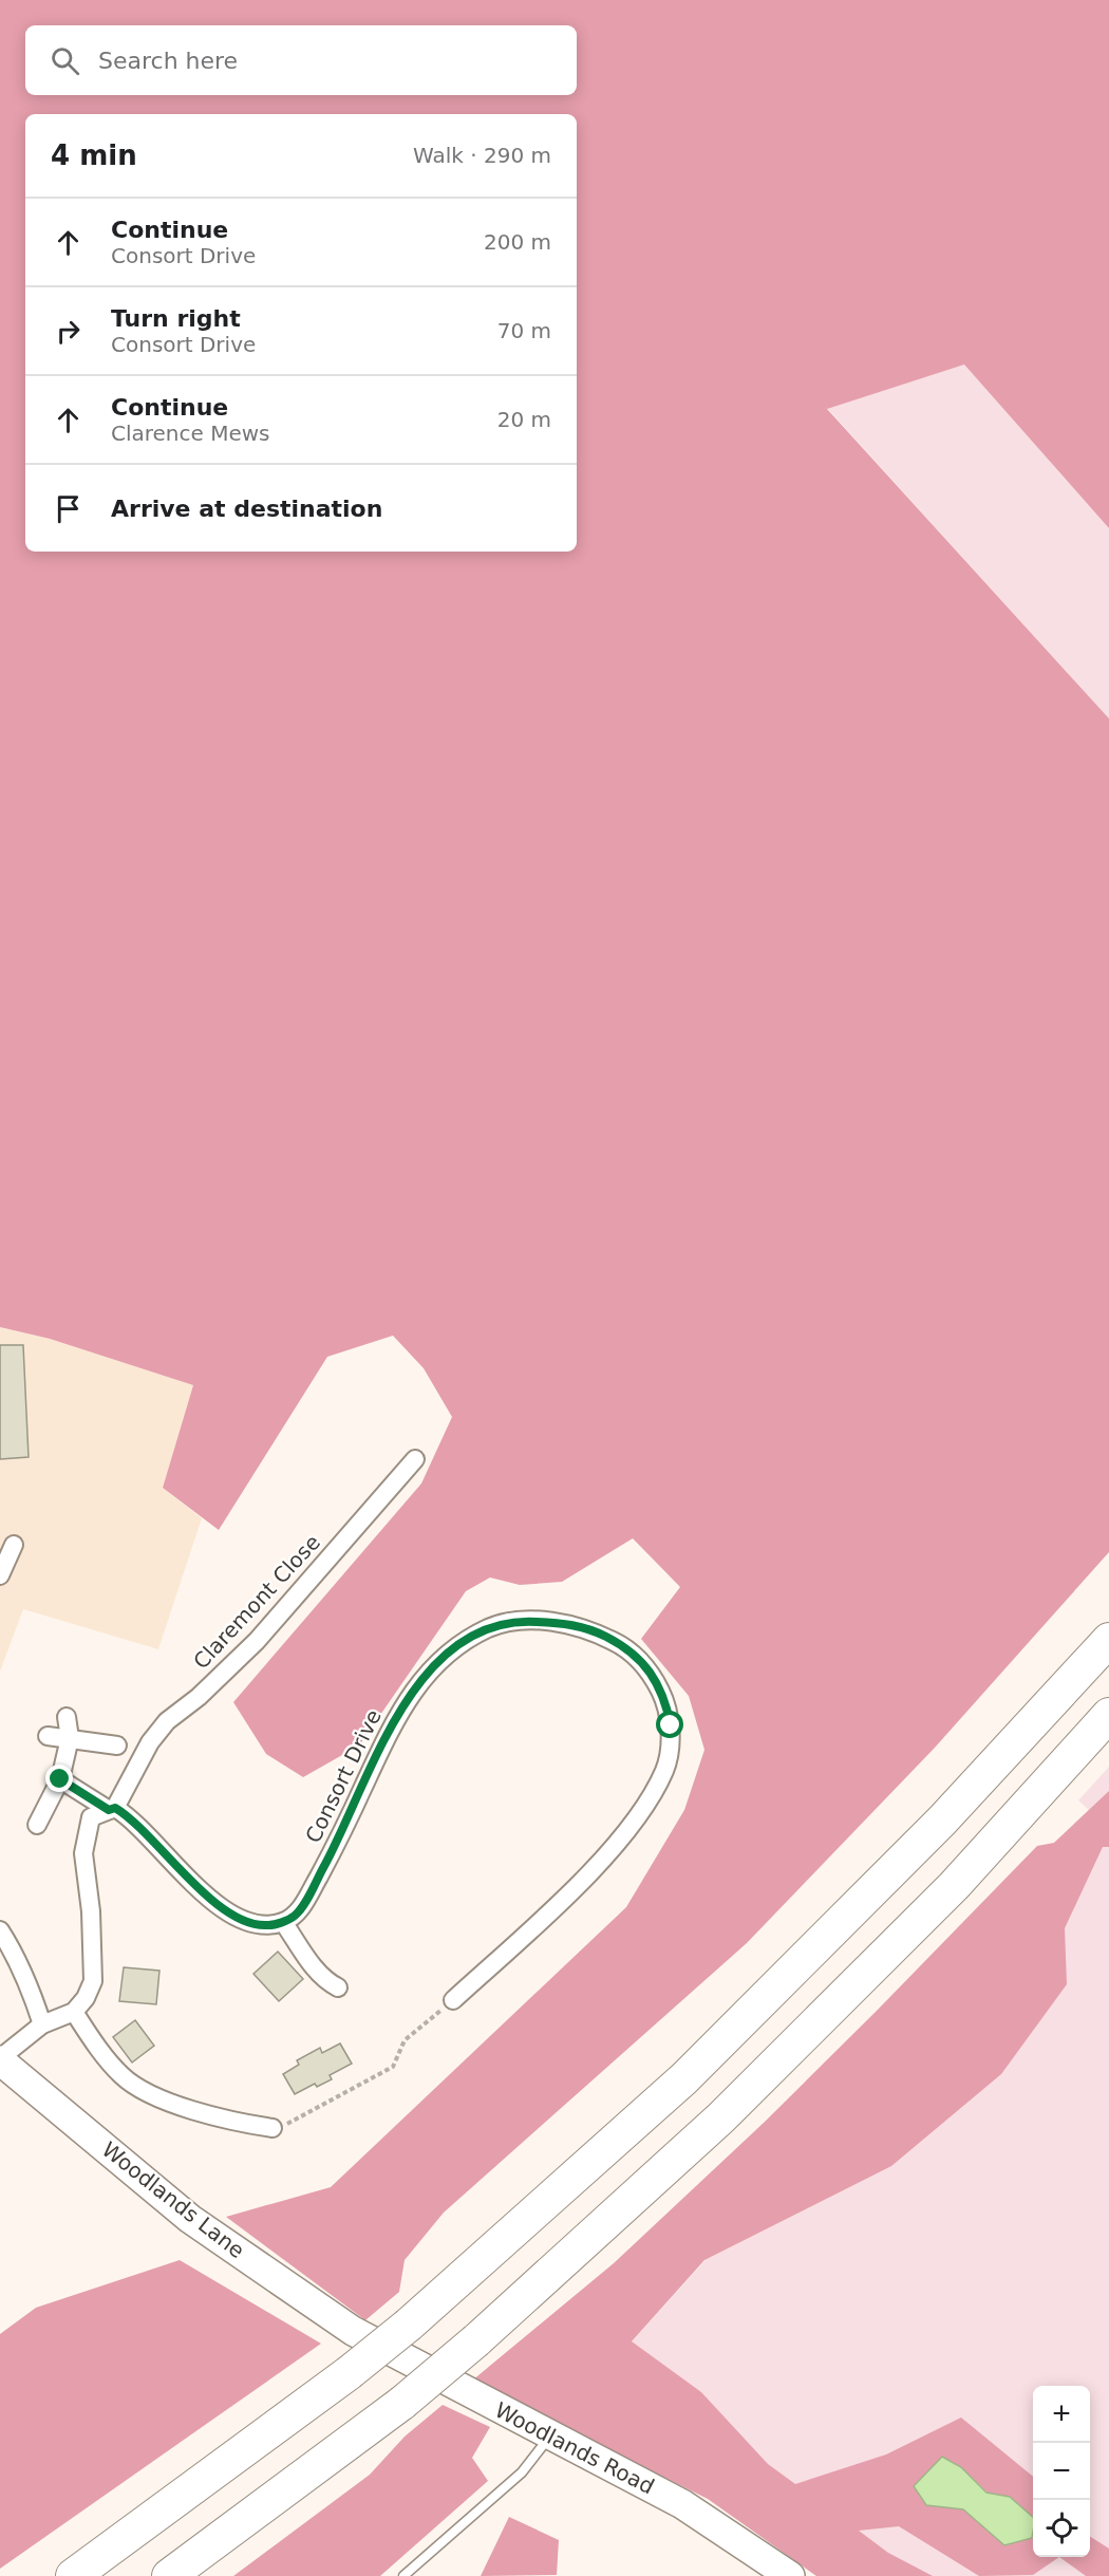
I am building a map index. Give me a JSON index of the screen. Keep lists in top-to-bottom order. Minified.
{"streets":{"main road":["Woodlands Lane","Woodlands Road"],"street":["Claremont Close","Consort Drive"]},"crossings":[["Woodlands Lane","Woodlands Road"]],"page":{"search":"Search here","heading":["4 min","Walk · 290 m"],"list":[["Continue","Consort Drive","200 m"],["Turn right","Consort Drive","70 m"],["Continue","Clarence Mews","20 m"],"Arrive at destination"],"map_buttons":["+","−"]}}
